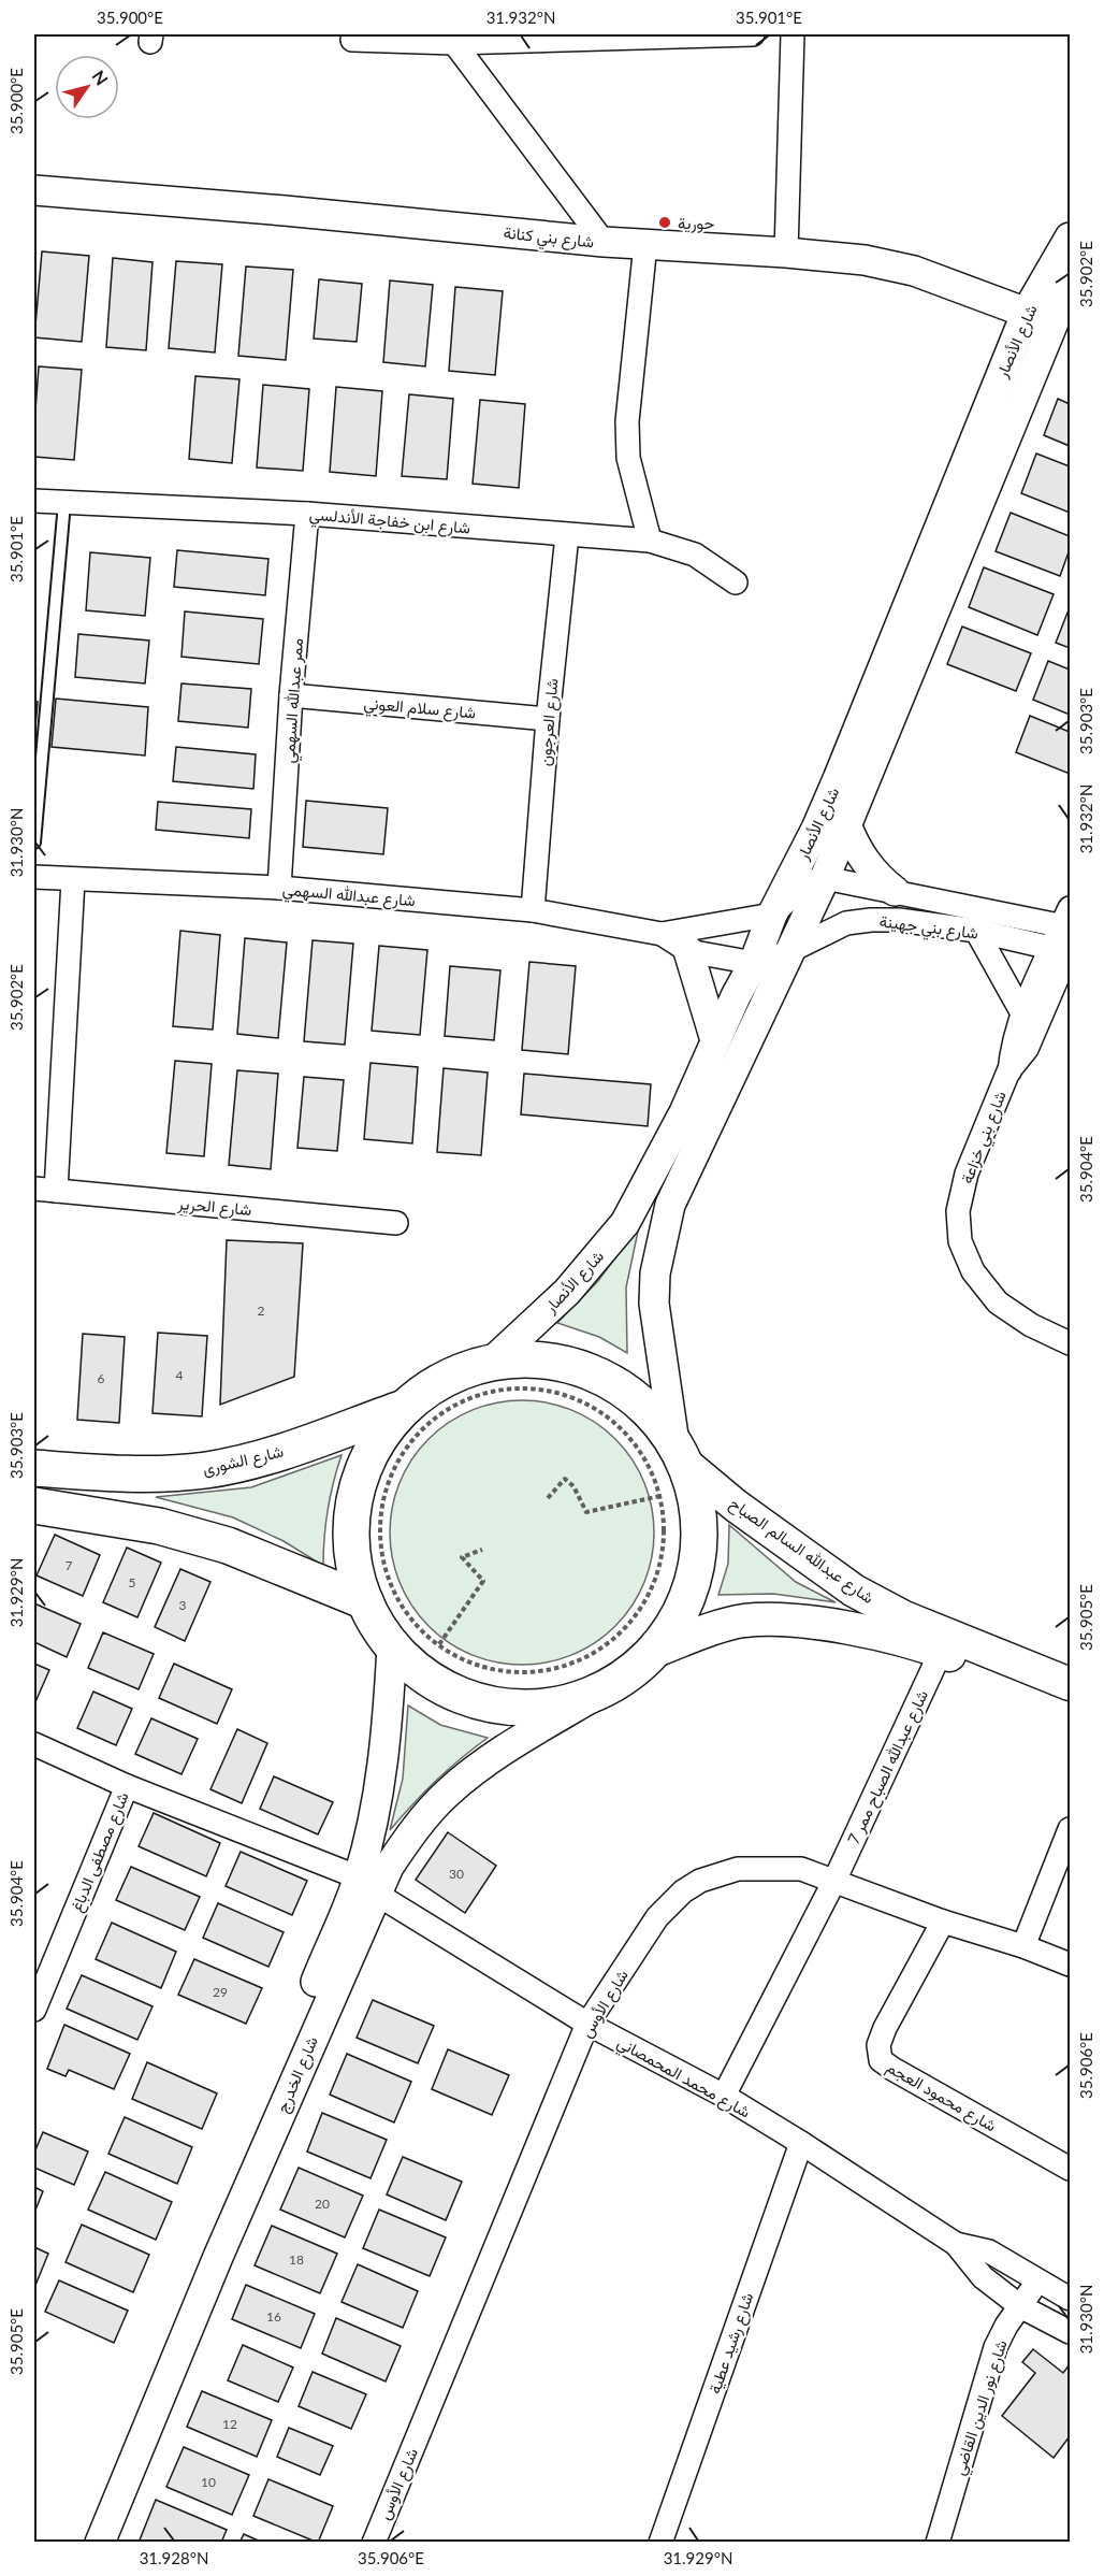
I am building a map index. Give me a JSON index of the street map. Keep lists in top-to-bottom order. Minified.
{"streets":{"main road":["شارع الشورى","شارع عبدالله السالم الصباح"],"street":["شارع بني كنانة","شارع الأنصار","شارع ابن خفاجة الأندلسي","ممر عبدالله السهمي","شارع سلام العوني","شارع العرجون","شارع عبدالله السهمي","شارع بني جهينة","شارع بني خزاعة","شارع الحرير","شارع عبدالله الصباح ممر 7","شارع مصطفى الدباغ","شارع الأوس","شارع الخدرج","شارع محمد المحمصاني","شارع محمود العجم","شارع رشيد عطية","شارع نور الدين القاضي"]},"crossings":[["شارع بني كنانة","شارع الأنصار"],["شارع الأنصار","شارع عبدالله السهمي"],["شارع الأنصار","شارع بني جهينة"],["شارع الأنصار","شارع عبدالله السالم الصباح"],["شارع ابن خفاجة الأندلسي","ممر عبدالله السهمي"],["شارع ابن خفاجة الأندلسي","شارع العرجون"],["ممر عبدالله السهمي","شارع سلام العوني"],["ممر عبدالله السهمي","شارع عبدالله السهمي"],["شارع سلام العوني","شارع العرجون"],["شارع العرجون","شارع عبدالله السهمي"],["شارع عبدالله السهمي","شارع بني جهينة"],["شارع بني جهينة","شارع بني خزاعة"],["شارع عبدالله السالم الصباح","شارع عبدالله الصباح ممر 7"],["شارع عبدالله الصباح ممر 7","شارع الأوس"],["شارع عبدالله الصباح ممر 7","شارع محمد المحمصاني"],["شارع مصطفى الدباغ","شارع محمد المحمصاني"],["شارع الأوس","شارع محمد المحمصاني"],["شارع الأوس","شارع محمود العجم"],["شارع الخدرج","شارع محمد المحمصاني"],["شارع محمد المحمصاني","شارع رشيد عطية"],["شارع محمد المحمصاني","شارع نور الدين القاضي"]],"places":["حورية"],"house_numbers":["2","4","6","7","5","3","30","29","20","18","16","12","10"],"north":"top right","coordinates":["35.900°E","31.932°N","35.901°E","35.902°E","35.903°E","31.930°N","35.904°E","31.929°N","35.905°E","35.906°E","31.928°N"]}
